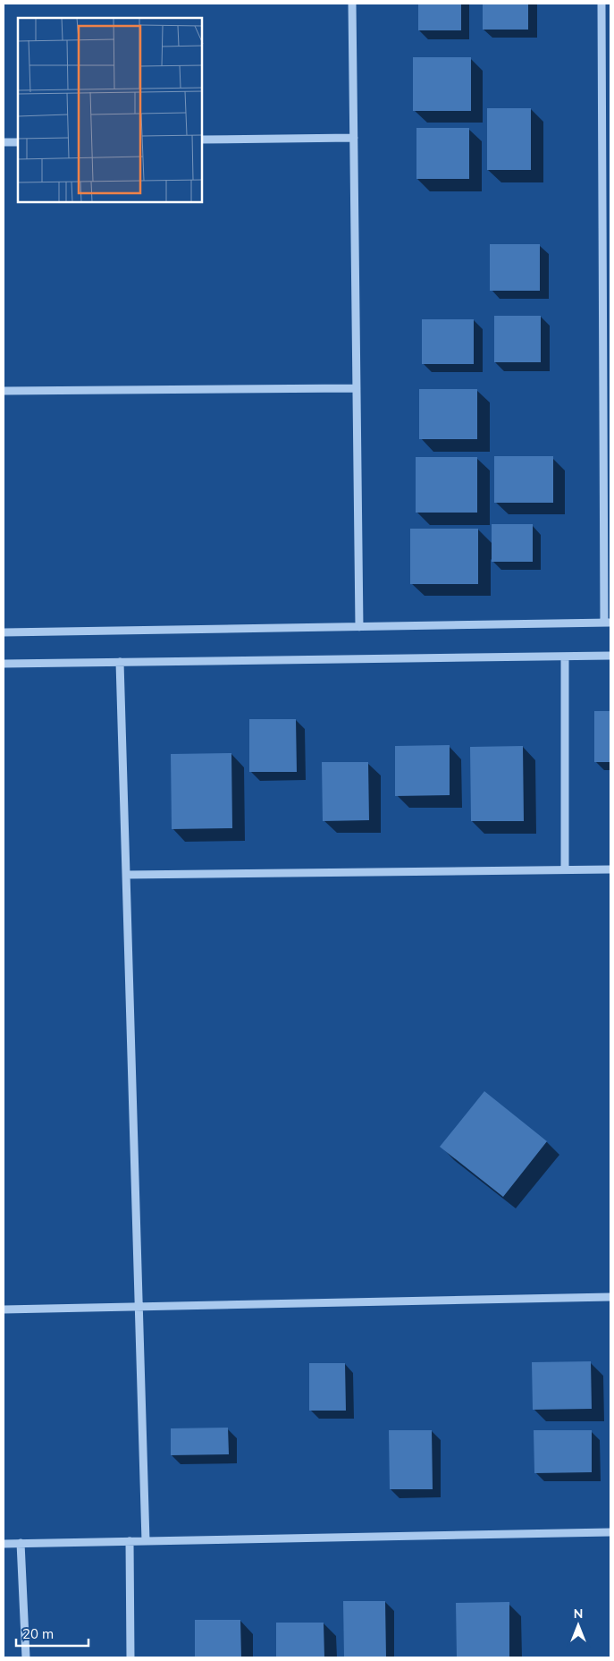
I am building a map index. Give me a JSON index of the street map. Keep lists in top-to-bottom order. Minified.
{"scale_bar":"20 m","north":"top"}
